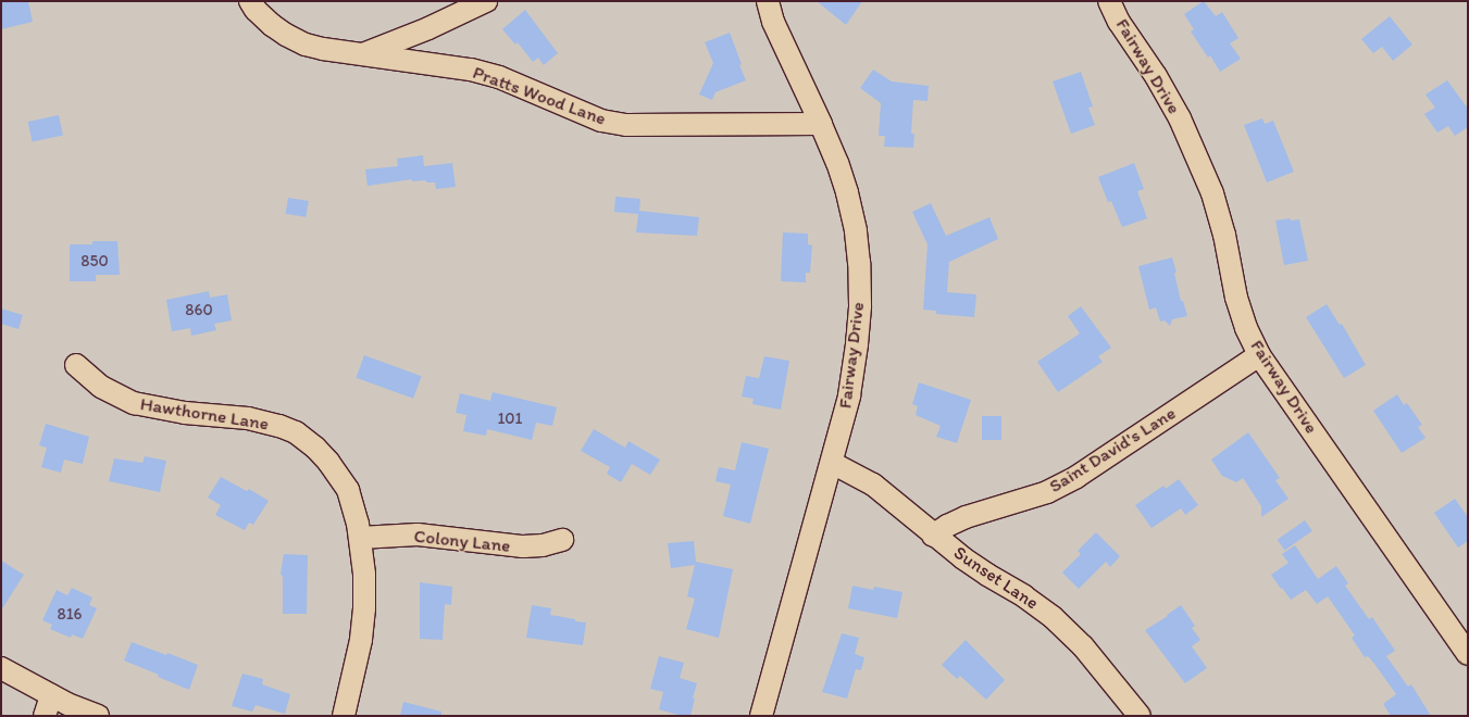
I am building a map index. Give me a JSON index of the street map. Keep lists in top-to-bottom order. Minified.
{"streets":{"street":["Fairway Drive","Pratts Wood Lane","Hawthorne Lane","Saint David's Lane","Colony Lane","Sunset Lane"]},"crossings":[["Fairway Drive","Pratts Wood Lane"],["Fairway Drive","Saint David's Lane"],["Fairway Drive","Sunset Lane"],["Hawthorne Lane","Colony Lane"],["Saint David's Lane","Sunset Lane"]],"house_numbers":["850","860","101","816"]}
